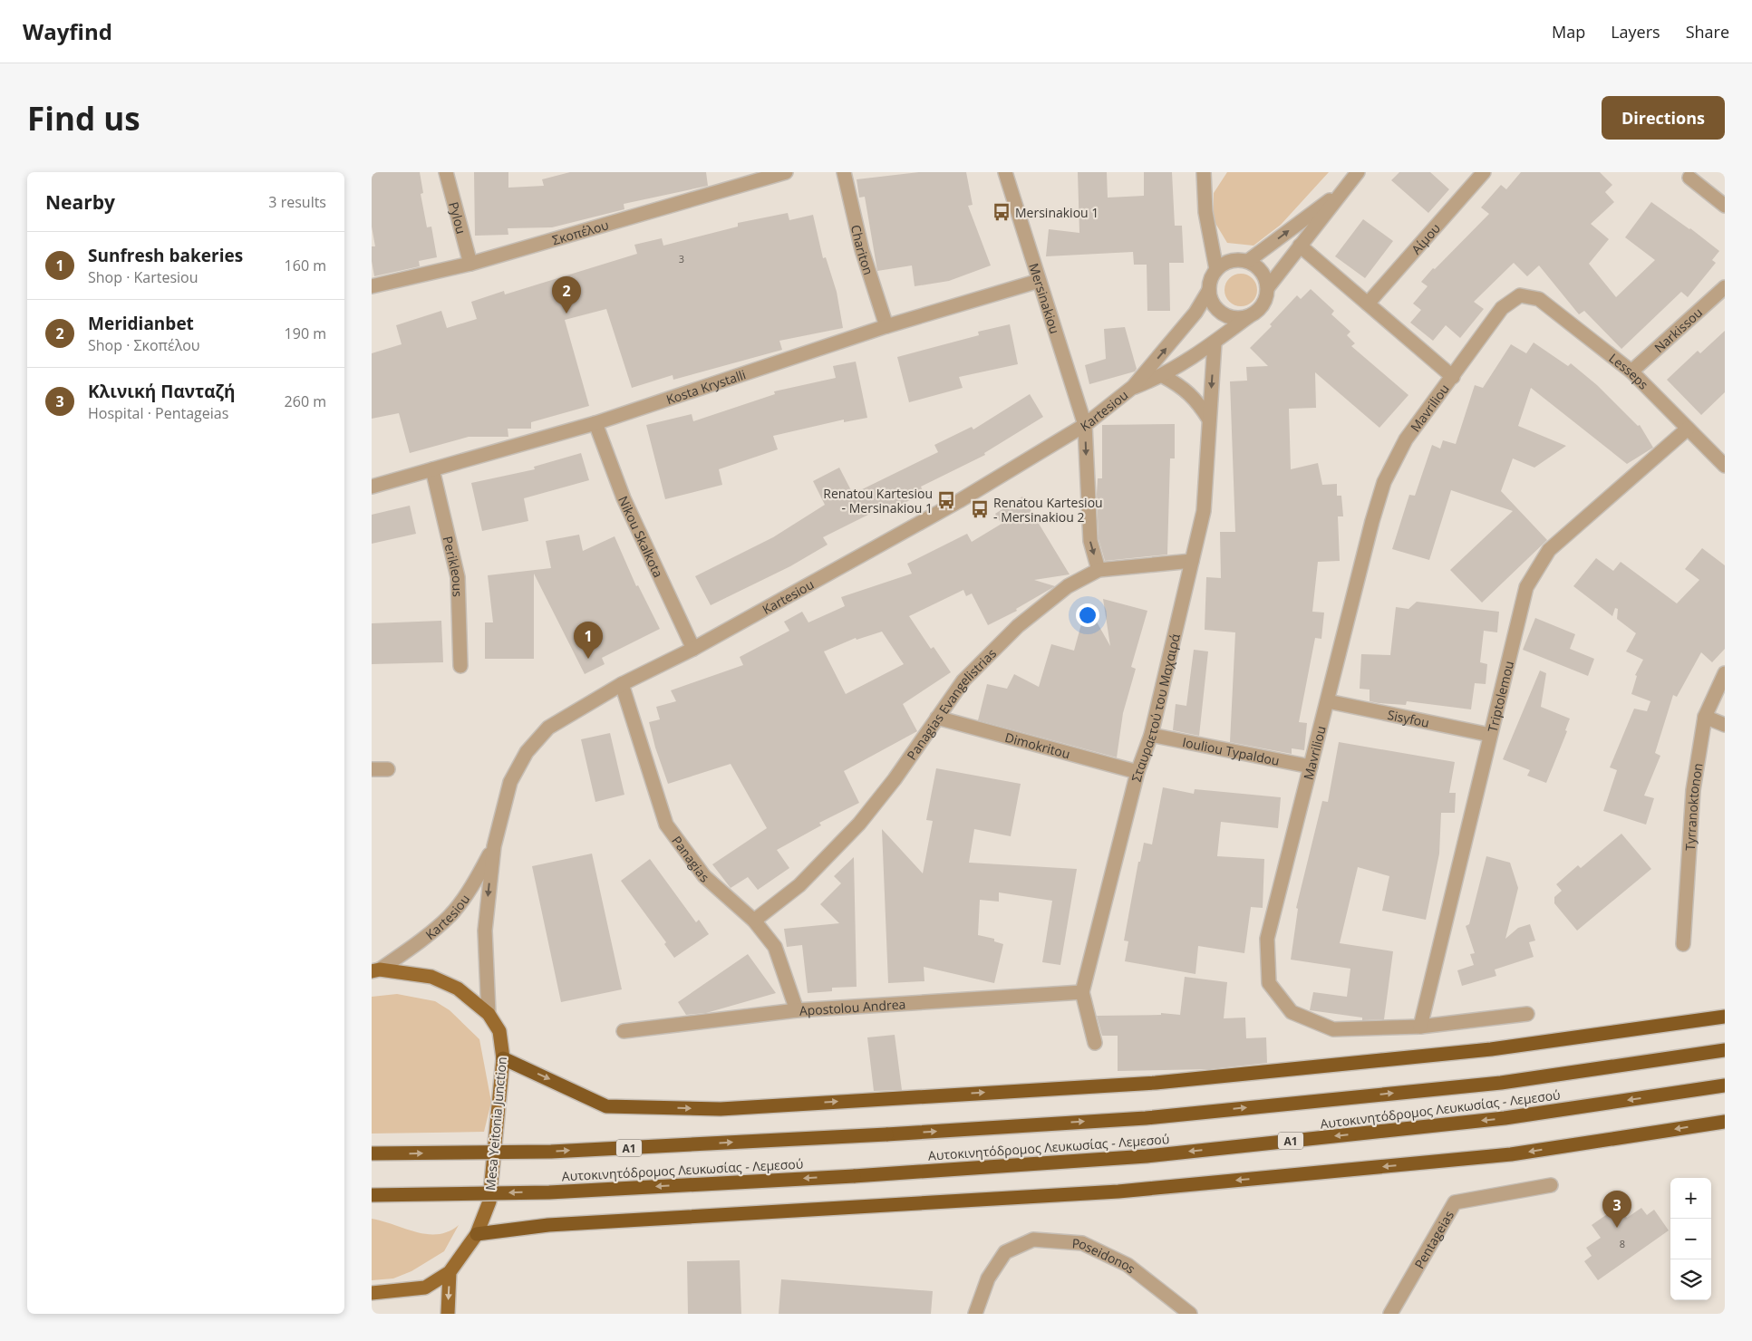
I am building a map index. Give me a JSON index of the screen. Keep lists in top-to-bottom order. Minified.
{"streets":{"highway":["Αυτοκινητόδρομος Λευκωσίας - Λεμεσού","A1"],"main road":["Mesa Yeitonia Junction"],"street":["Pylou","Σκοπέλου","Αίμου","Chariton","Mersinakiou","Narkissou","Lesseps","Kosta Krystalli","Mavriliou","Kartesiou","Nikou Skalkota","Perikleous","Triptolemou","Panagias Evangelistrias","Σταυραετού του Μαχαιρά","Sisyfou","Dimokritou","Iouliou Typaldou","Tyrranoktonon","Panagias","Apostolou Andrea","Pentageias","Poseidonos"]},"crossings":[["Pylou","Σκοπέλου"],["Chariton","Kosta Krystalli"],["Mersinakiou","Kosta Krystalli"],["Mersinakiou","Kartesiou"],["Mersinakiou","Panagias Evangelistrias"],["Narkissou","Lesseps"],["Lesseps","Mavriliou"],["Lesseps","Triptolemou"],["Kosta Krystalli","Nikou Skalkota"],["Kosta Krystalli","Perikleous"],["Mavriliou","Triptolemou"],["Mavriliou","Sisyfou"],["Mavriliou","Iouliou Typaldou"],["Kartesiou","Nikou Skalkota"],["Kartesiou","Σταυραετού του Μαχαιρά"],["Kartesiou","Panagias"],["Kartesiou","Mesa Yeitonia Junction"],["Triptolemou","Sisyfou"],["Panagias Evangelistrias","Σταυραετού του Μαχαιρά"],["Panagias Evangelistrias","Dimokritou"],["Panagias Evangelistrias","Panagias"],["Σταυραετού του Μαχαιρά","Dimokritou"],["Σταυραετού του Μαχαιρά","Iouliou Typaldou"],["Σταυραετού του Μαχαιρά","Apostolou Andrea"],["Panagias","Apostolou Andrea"]],"one_way":["Mersinakiou"],"places":{"bus stop":["Mersinakiou 1","Renatou Kartesiou - Mersinakiou 1","Renatou Kartesiou - Mersinakiou 2"]},"house_numbers":["3","8"],"page":{"header":"Wayfind","nav":["Map","Layers","Share"],"buttons":"Directions","title":"Find us","heading":["Nearby","3 results"],"list":[{"mark":"1","name":"Sunfresh bakeries","note":"Shop · Kartesiou","value":"160 m"},{"mark":"2","name":"Meridianbet","note":"Shop · Σκοπέλου","value":"190 m"},{"mark":"3","name":"Κλινική Πανταζή","note":"Hospital · Pentageias","value":"260 m"}],"pins":["2","1","3"],"map_buttons":["+","−"]}}
